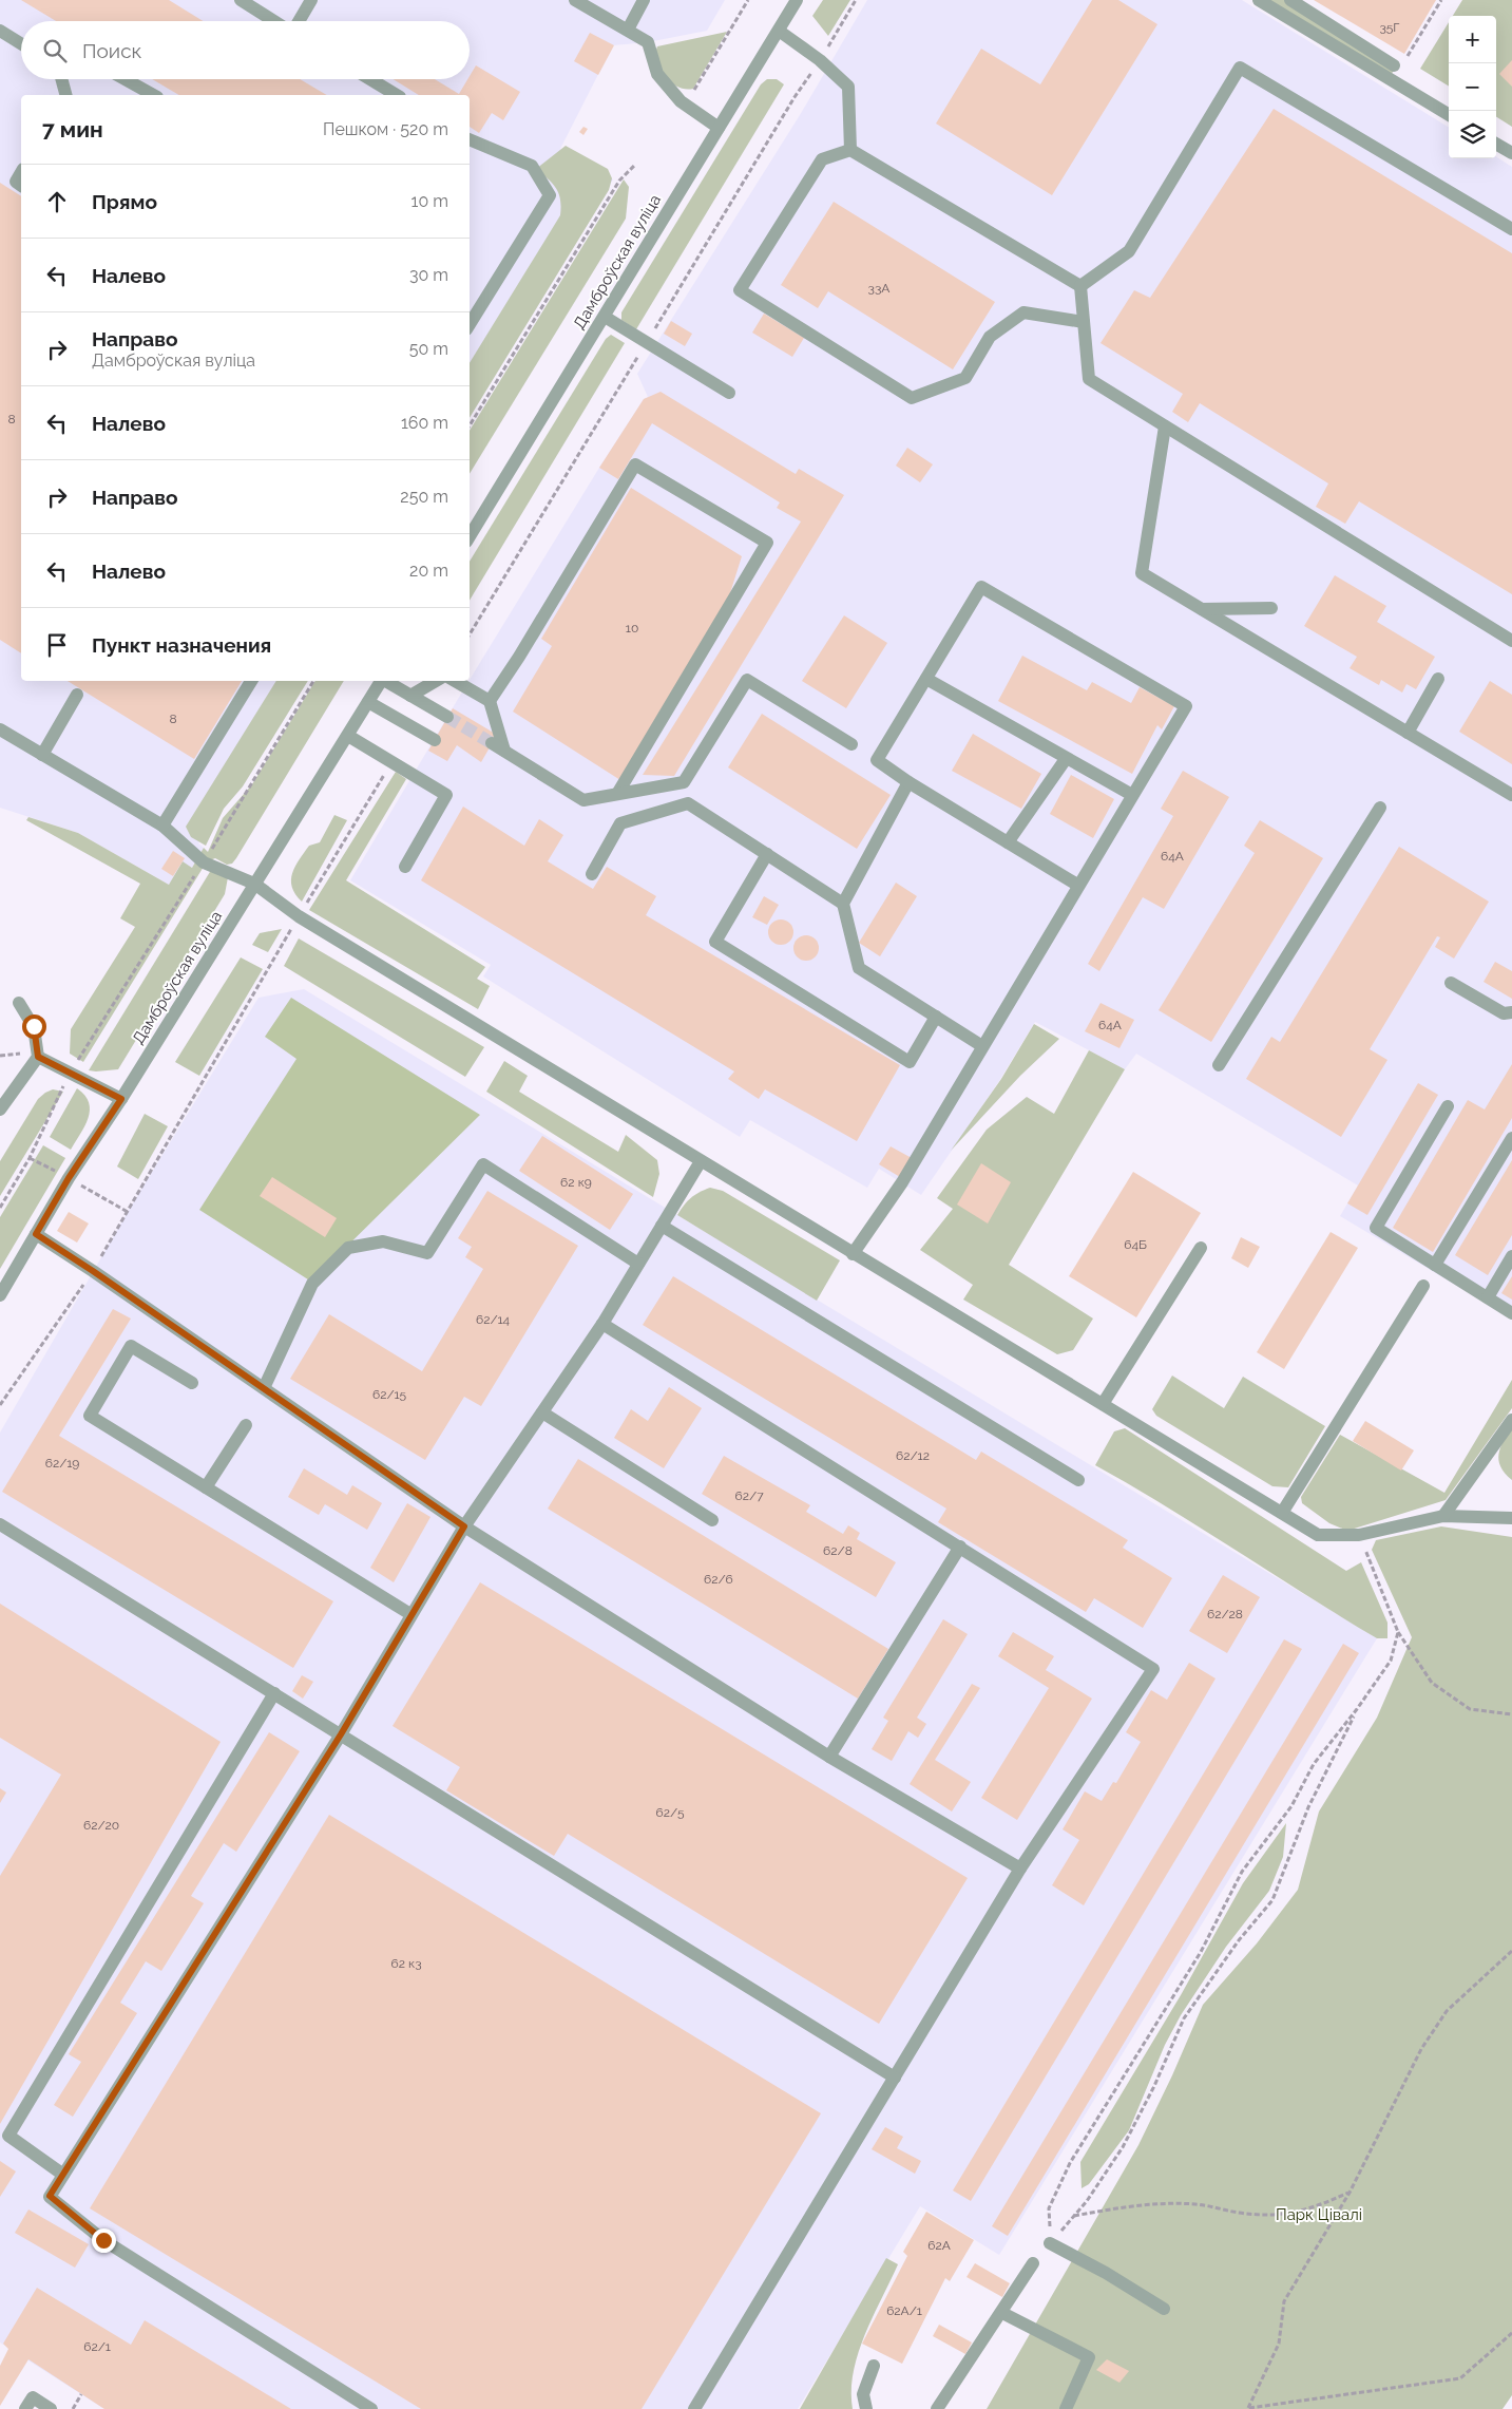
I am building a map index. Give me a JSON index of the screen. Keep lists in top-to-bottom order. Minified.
{"streets":{"street":["Дамброўская вуліца"]},"parks":["Парк Цівалі"],"house_numbers":["35Г","33А","8","10","8","64А","64А","62 к9","64Б","62/14","62/15","62/12","62/19","62/7","62/8","62/6","62/28","62/5","62/20","62 к3","62А","62А/1","62/1"],"page":{"map_buttons":["+","−"],"search":"Поиск","heading":["7 мин","Пешком · 520 m"],"list":[["Прямо","10 m"],["Налево","30 m"],["Направо","Дамброўская вуліца","50 m"],["Налево","160 m"],["Направо","250 m"],["Налево","20 m"],"Пункт назначения"]}}
